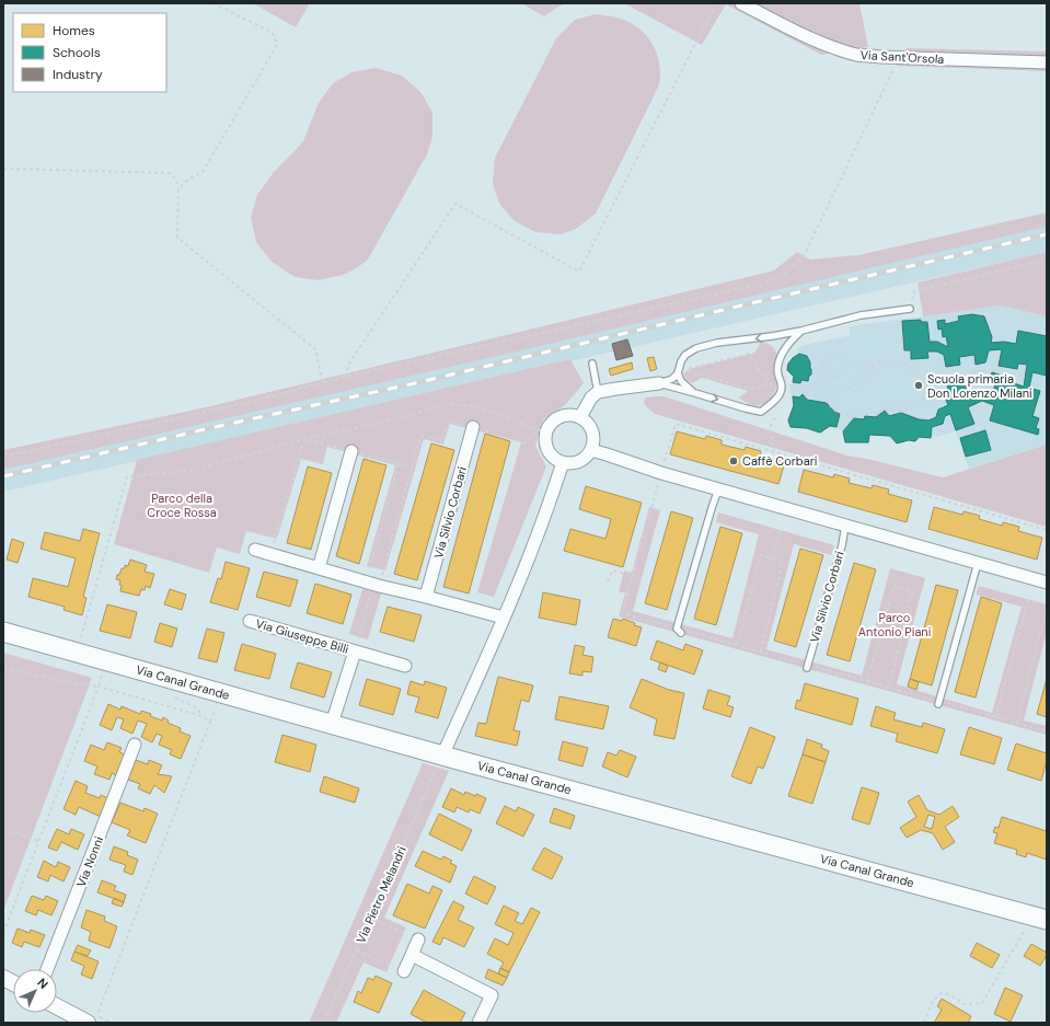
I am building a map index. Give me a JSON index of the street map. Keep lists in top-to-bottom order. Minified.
{"streets":{"main road":["Via Canal Grande"],"street":["Via Sant'Orsola","Via Silvio Corbari","Via Giuseppe Billi","Via Nonni"],"path":["Via Pietro Melandri"]},"crossings":[["Via Giuseppe Billi","Via Canal Grande"],["Via Canal Grande","Via Pietro Melandri"]],"parks":["Parco della Croce Rossa","Parco Antonio Piani"],"places":["Scuola primaria Don Lorenzo Milani","Caffè Corbari"],"legend":["Homes","Schools","Industry"],"north":"top right"}
